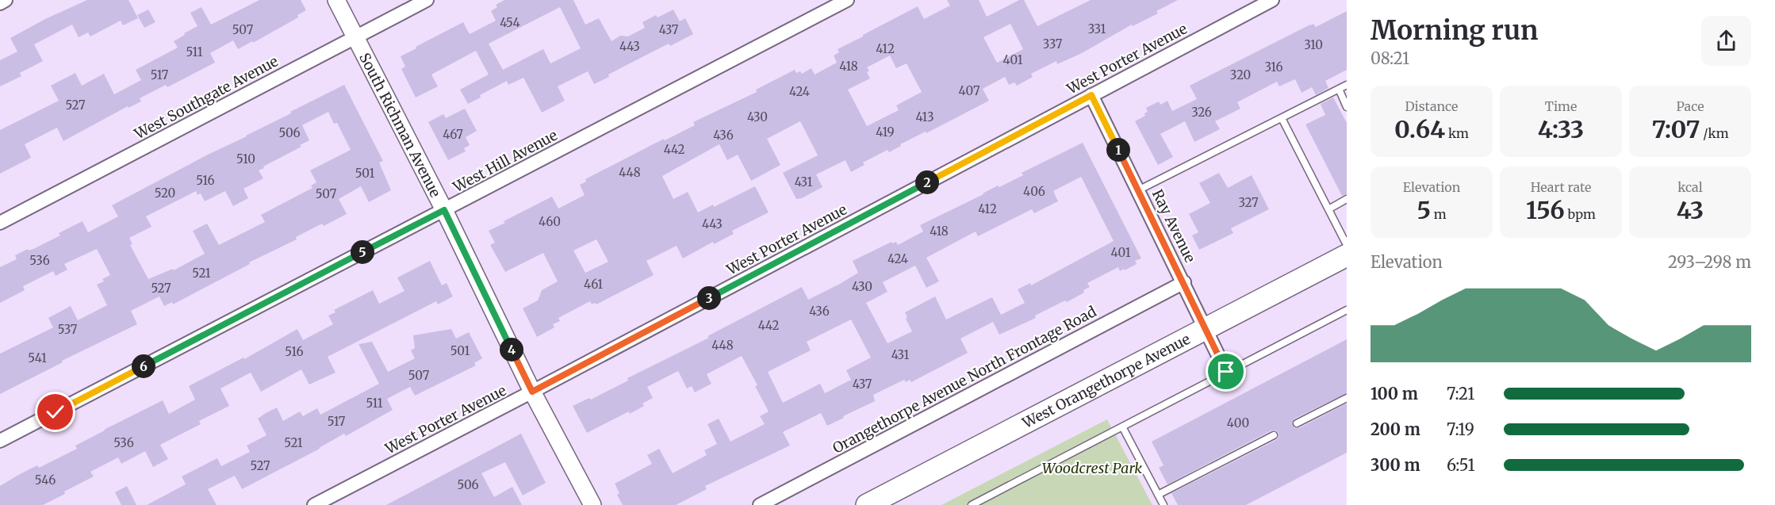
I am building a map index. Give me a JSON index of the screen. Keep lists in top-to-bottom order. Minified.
{"streets":{"main road":["West Orangethorpe Avenue"],"street":["West Porter Avenue","West Southgate Avenue","South Richman Avenue","West Hill Avenue","Ray Avenue","Orangethorpe Avenue North Frontage Road"]},"crossings":[["West Porter Avenue","South Richman Avenue"],["West Porter Avenue","Ray Avenue"],["West Southgate Avenue","South Richman Avenue"],["South Richman Avenue","West Hill Avenue"],["Ray Avenue","Orangethorpe Avenue North Frontage Road"],["Ray Avenue","West Orangethorpe Avenue"]],"parks":["Woodcrest Park"],"house_numbers":["454","331","507","437","337","310","443","412","511","401","418","316","517","320","407","424","527","326","430","413","419","506","467","436","442","510","448","501","516","431","406","520","507","327","412","460","443","418","401","424","536","521","461","430","527","436","442","537","448","501","516","431","541","507","437","511","517","400","536","521","527","546","506"],"page":{"heading":["Morning run","08:21"],"stats":[["Distance","0.64 km"],["Time","4:33"],["Pace","7:07 /km"],["Elevation","5 m"],["Heart rate","156 bpm"],["kcal","43"]],"pins":["1","2","5","3","4","6"],"chart":["Elevation","293–298 m"],"list":[{"name":"100 m","note":"7:21"},{"name":"200 m","note":"7:19"},{"name":"300 m","note":"6:51"}]}}
